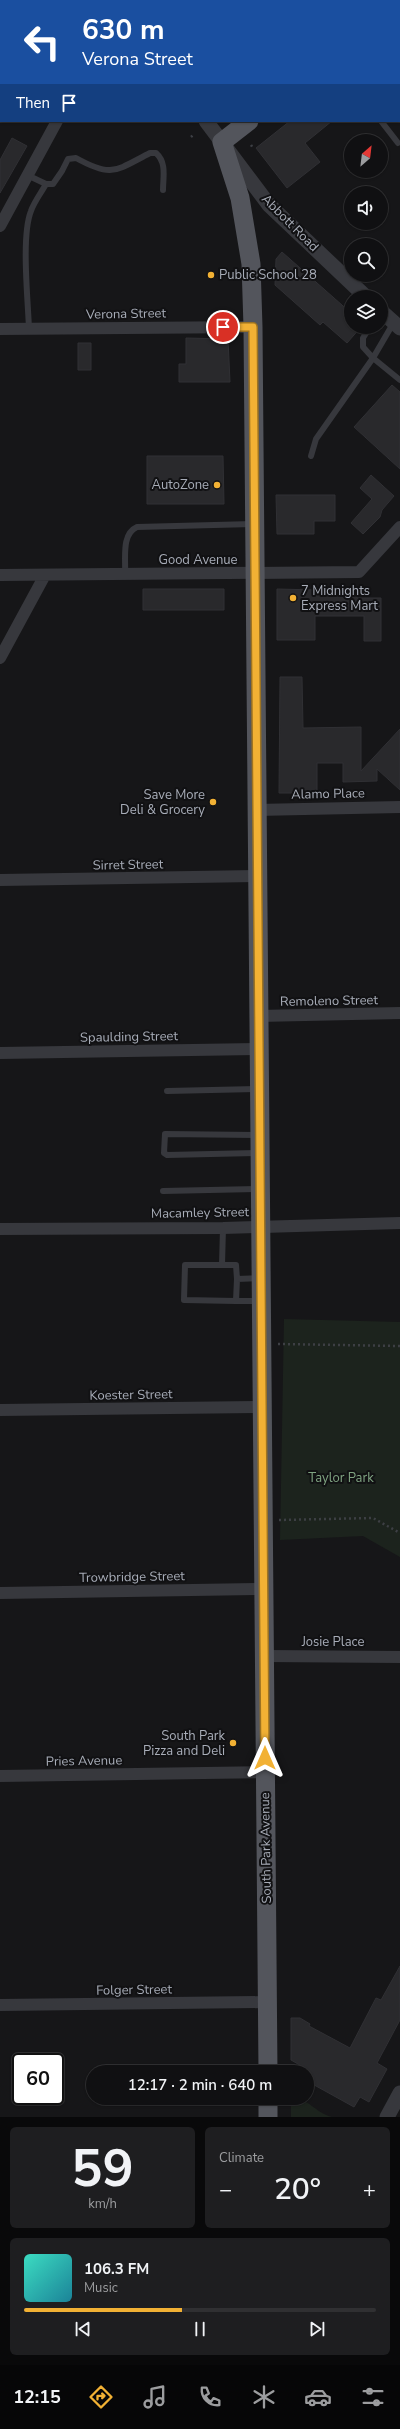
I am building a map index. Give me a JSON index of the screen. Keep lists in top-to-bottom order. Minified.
{"streets":{"main road":["South Park Avenue"],"street":["Abbott Road","Verona Street","Good Avenue","Alamo Place","Sirret Street","Remoleno Street","Spaulding Street","Macamley Street","Koester Street","Trowbridge Street","Josie Place","Pries Avenue","Folger Street"]},"crossings":[["Abbott Road","South Park Avenue"],["Verona Street","South Park Avenue"],["Good Avenue","South Park Avenue"],["Alamo Place","South Park Avenue"],["Sirret Street","South Park Avenue"],["Remoleno Street","South Park Avenue"],["Spaulding Street","South Park Avenue"],["Macamley Street","South Park Avenue"],["Koester Street","South Park Avenue"],["Trowbridge Street","South Park Avenue"],["Josie Place","South Park Avenue"],["Pries Avenue","South Park Avenue"],["South Park Avenue","Folger Street"]],"parks":["Taylor Park"],"places":["Public School 28","AutoZone","7 Midnights Express Mart","Save More Deli & Grocery","South Park Pizza and Deli"],"north":"top right","page":{"turn":["630 m","Verona Street"],"then":"Then","limit":"60","trip":"12:17 · 2 min · 640 m","tile":[["59","km/h"],"Climate"],"heat":["−","20°","+"],"song":["106.3 FM","Music"],"tabs":"12:15"}}
